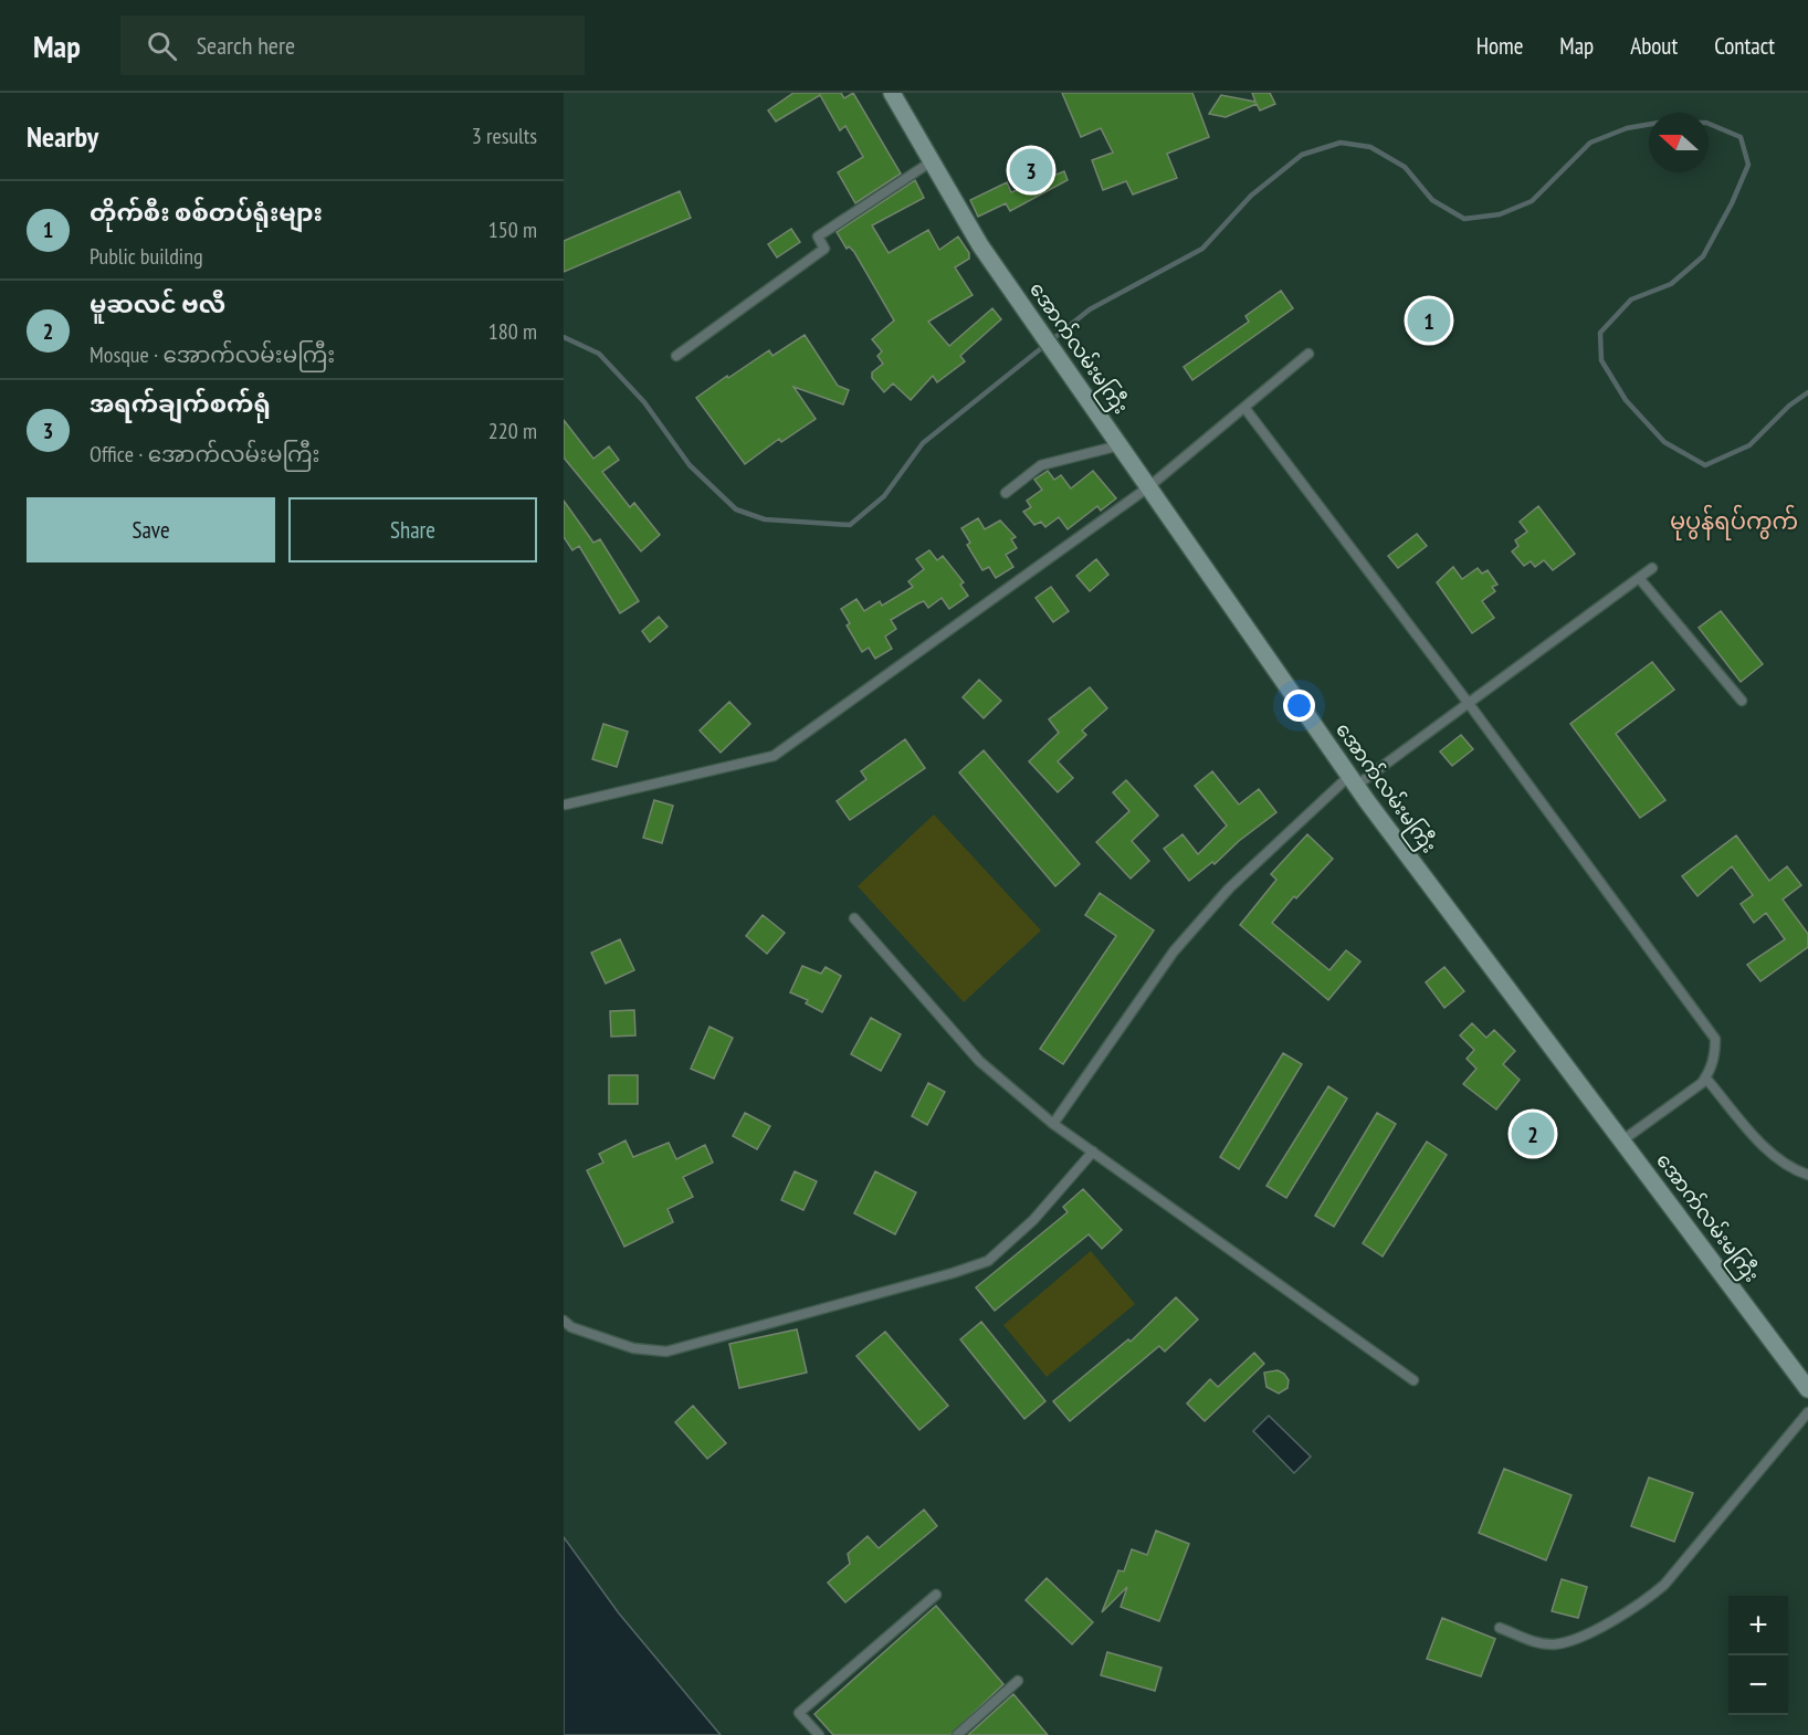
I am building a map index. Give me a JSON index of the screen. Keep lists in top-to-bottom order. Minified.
{"streets":{"main road":["အောက်လမ်းမကြီး"]},"districts":["မုပွန်ရပ်ကွက်"],"north":"left","page":{"header":"Map","search":"Search here","nav":["Home","Map","About","Contact"],"heading":["Nearby","3 results"],"pins":["3","1","2"],"list":[{"mark":"1","name":"တိုက်စီး စစ်တပ်ရုံးများ","note":"Public building","value":"150 m"},{"mark":"2","name":"မူဆလင် ဗလီ","note":"Mosque · အောက်လမ်းမကြီး","value":"180 m"},{"mark":"3","name":"အရက်ချက်စက်ရုံ","note":"Office · အောက်လမ်းမကြီး","value":"220 m"}],"buttons":["Save","Share"],"map_buttons":["+","−"]}}
